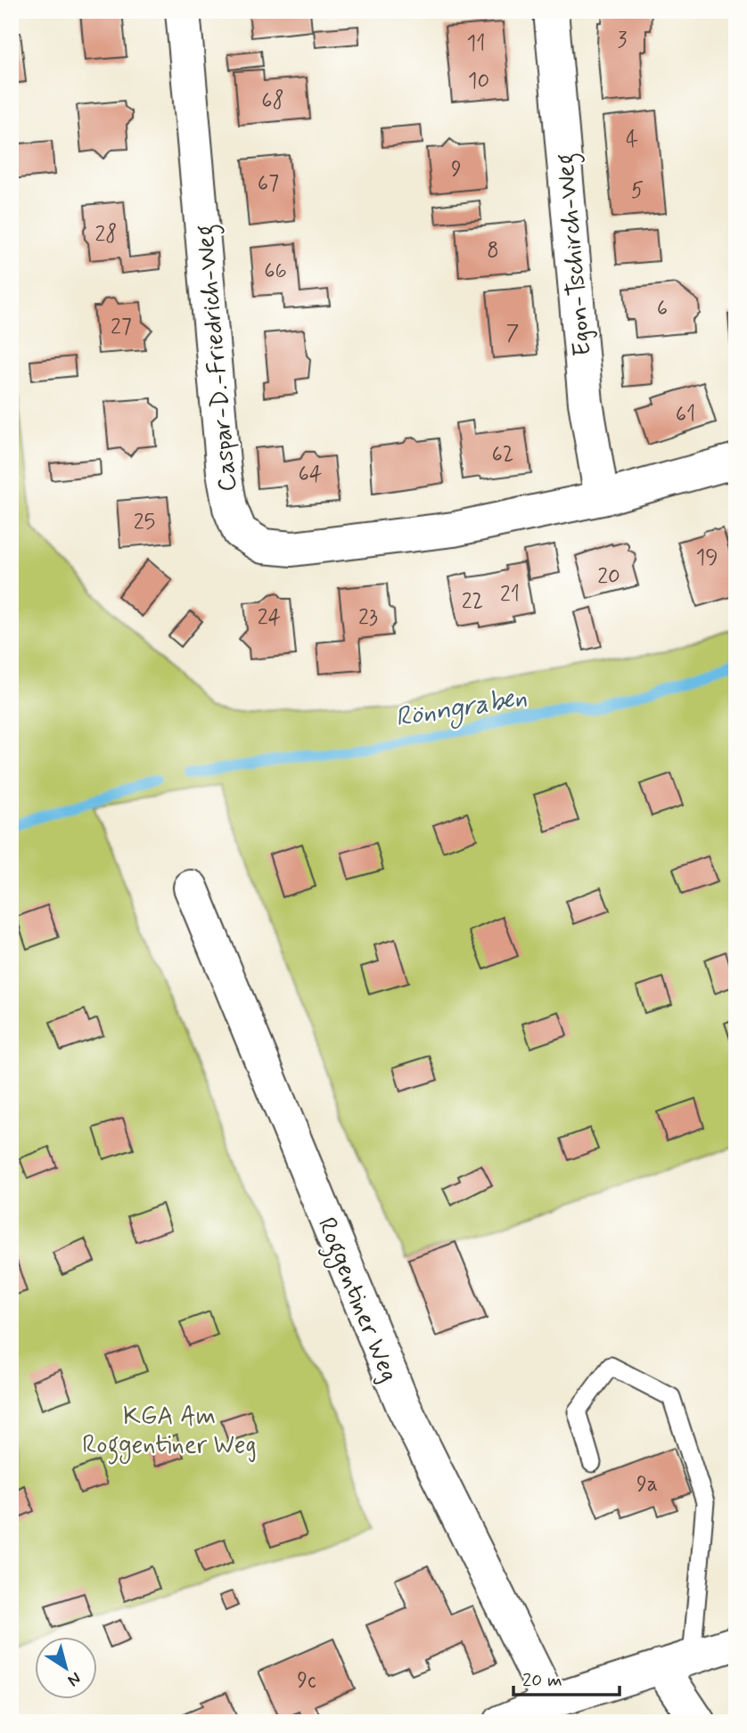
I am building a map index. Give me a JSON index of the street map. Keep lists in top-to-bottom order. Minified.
{"streets":{"street":["Egon-Tschirch-Weg","Caspar-D.-Friedrich-Weg","Roggentiner Weg"]},"crossings":[["Egon-Tschirch-Weg","Caspar-D.-Friedrich-Weg"]],"water":["Rönngraben"],"parks":["KGA Am Roggentiner Weg"],"house_numbers":["3","11","10","68","4","9","67","5","28","8","66","6","27","7","61","62","64","25","19","20","21","22","24","23","9a","9c"],"scale_bar":"20 m","north":"bottom right"}
